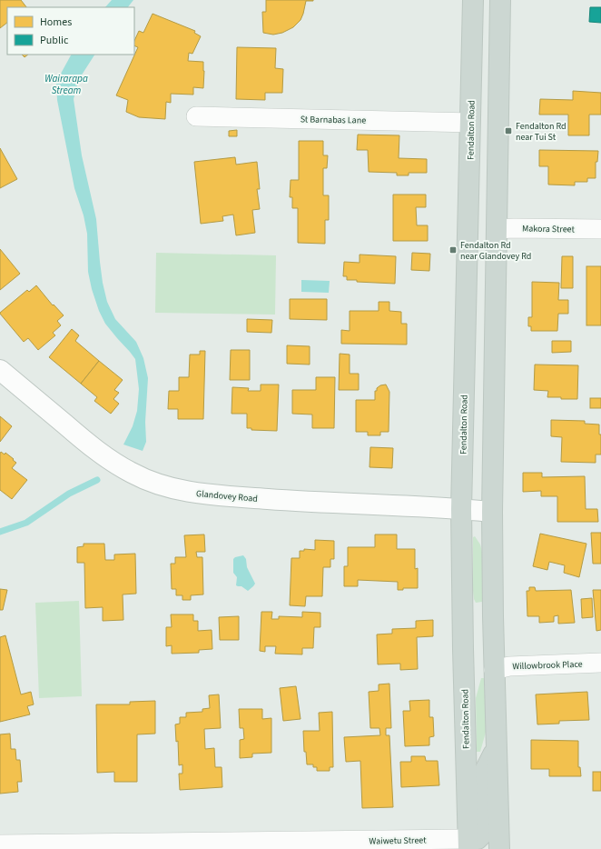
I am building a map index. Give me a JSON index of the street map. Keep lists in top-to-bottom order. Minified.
{"streets":{"main road":["Fendalton Road"],"street":["St Barnabas Lane","Makora Street","Glandovey Road","Willowbrook Place","Waiwetu Street"]},"crossings":[["St Barnabas Lane","Fendalton Road"],["Fendalton Road","Glandovey Road"],["Fendalton Road","Waiwetu Street"]],"water":["Wairarapa Stream"],"places":{"transit":["Fendalton Rd near Tui St","Fendalton Rd near Glandovey Rd"]},"legend":["Homes","Public"]}
